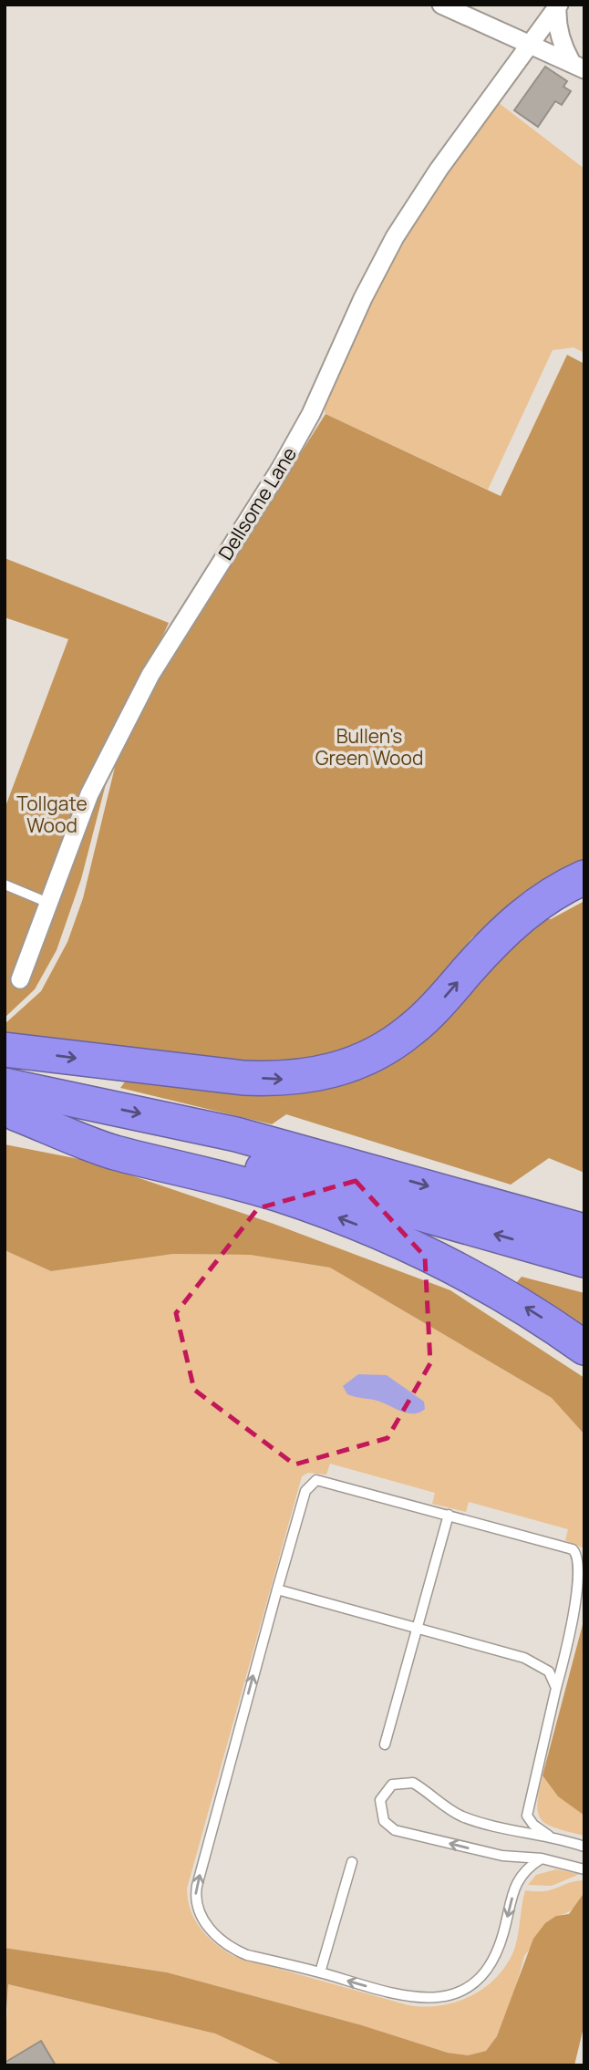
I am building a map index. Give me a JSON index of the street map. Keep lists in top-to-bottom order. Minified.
{"streets":{"street":["Dellsome Lane"]},"parks":["Bullen's Green Wood","Tollgate Wood"]}
